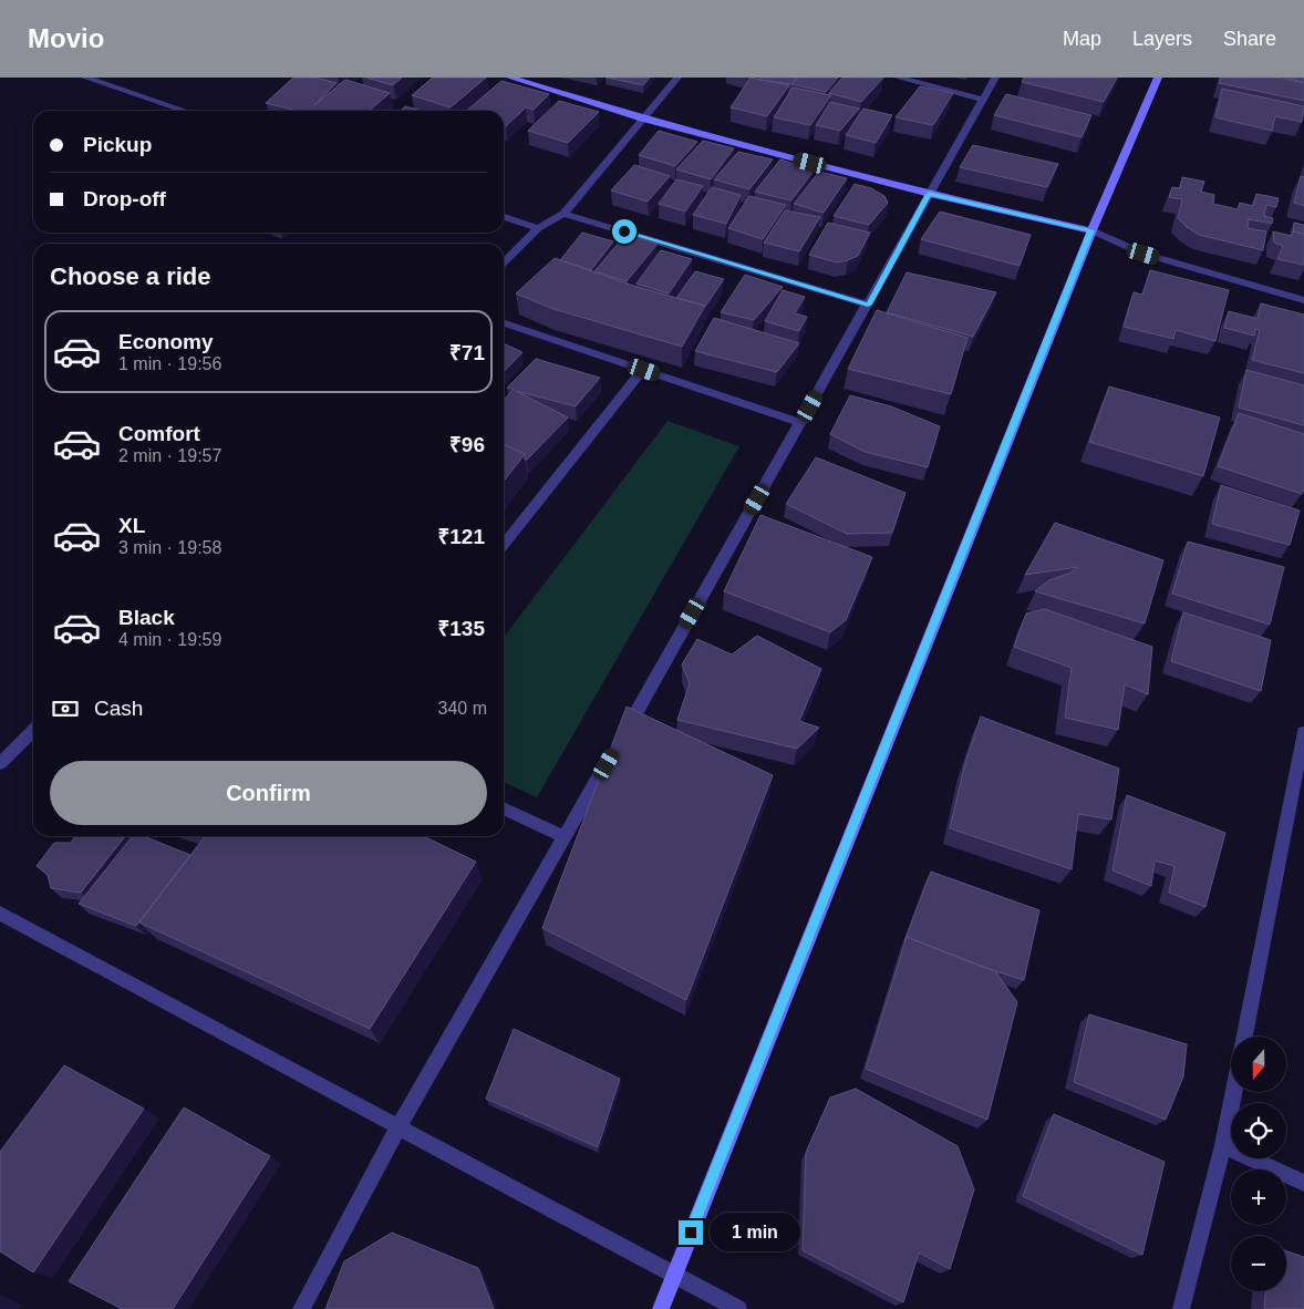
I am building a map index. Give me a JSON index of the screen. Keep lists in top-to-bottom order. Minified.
{"north":"bottom","page":{"header":"Movio","nav":["Map","Layers","Share"],"banner":["Pickup","Drop-off"],"heading":"Choose a ride","list":[{"name":"Economy","note":"1 min · 19:56","value":"₹71"},{"name":"Comfort","note":"2 min · 19:57","value":"₹96"},{"name":"XL","note":"3 min · 19:58","value":"₹121"},{"name":"Black","note":"4 min · 19:59","value":"₹135"}],"pay":["Cash","340 m"],"buttons":"Confirm","map_buttons":["+","−"],"bubble":"1 min"}}
